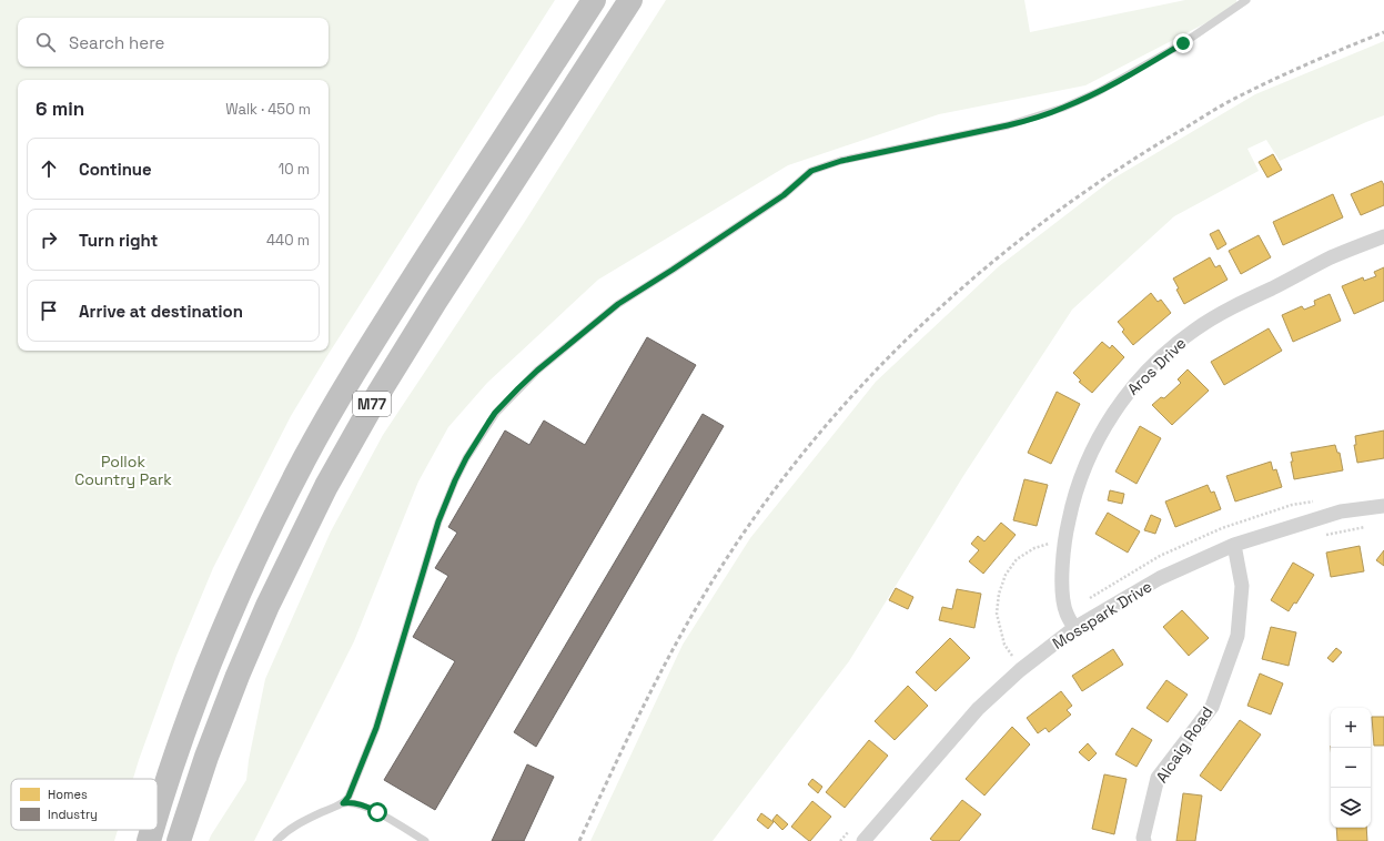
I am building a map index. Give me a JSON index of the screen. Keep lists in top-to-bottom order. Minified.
{"streets":{"highway":["M77"],"street":["Aros Drive","Mosspark Drive","Alcaig Road"]},"crossings":[["Aros Drive","Mosspark Drive"],["Mosspark Drive","Alcaig Road"]],"parks":["Pollok Country Park"],"legend":["Homes","Industry"],"page":{"search":"Search here","heading":["6 min","Walk · 450 m"],"list":[["Continue","10 m"],["Turn right","440 m"],"Arrive at destination"],"map_buttons":["+","−"]}}
